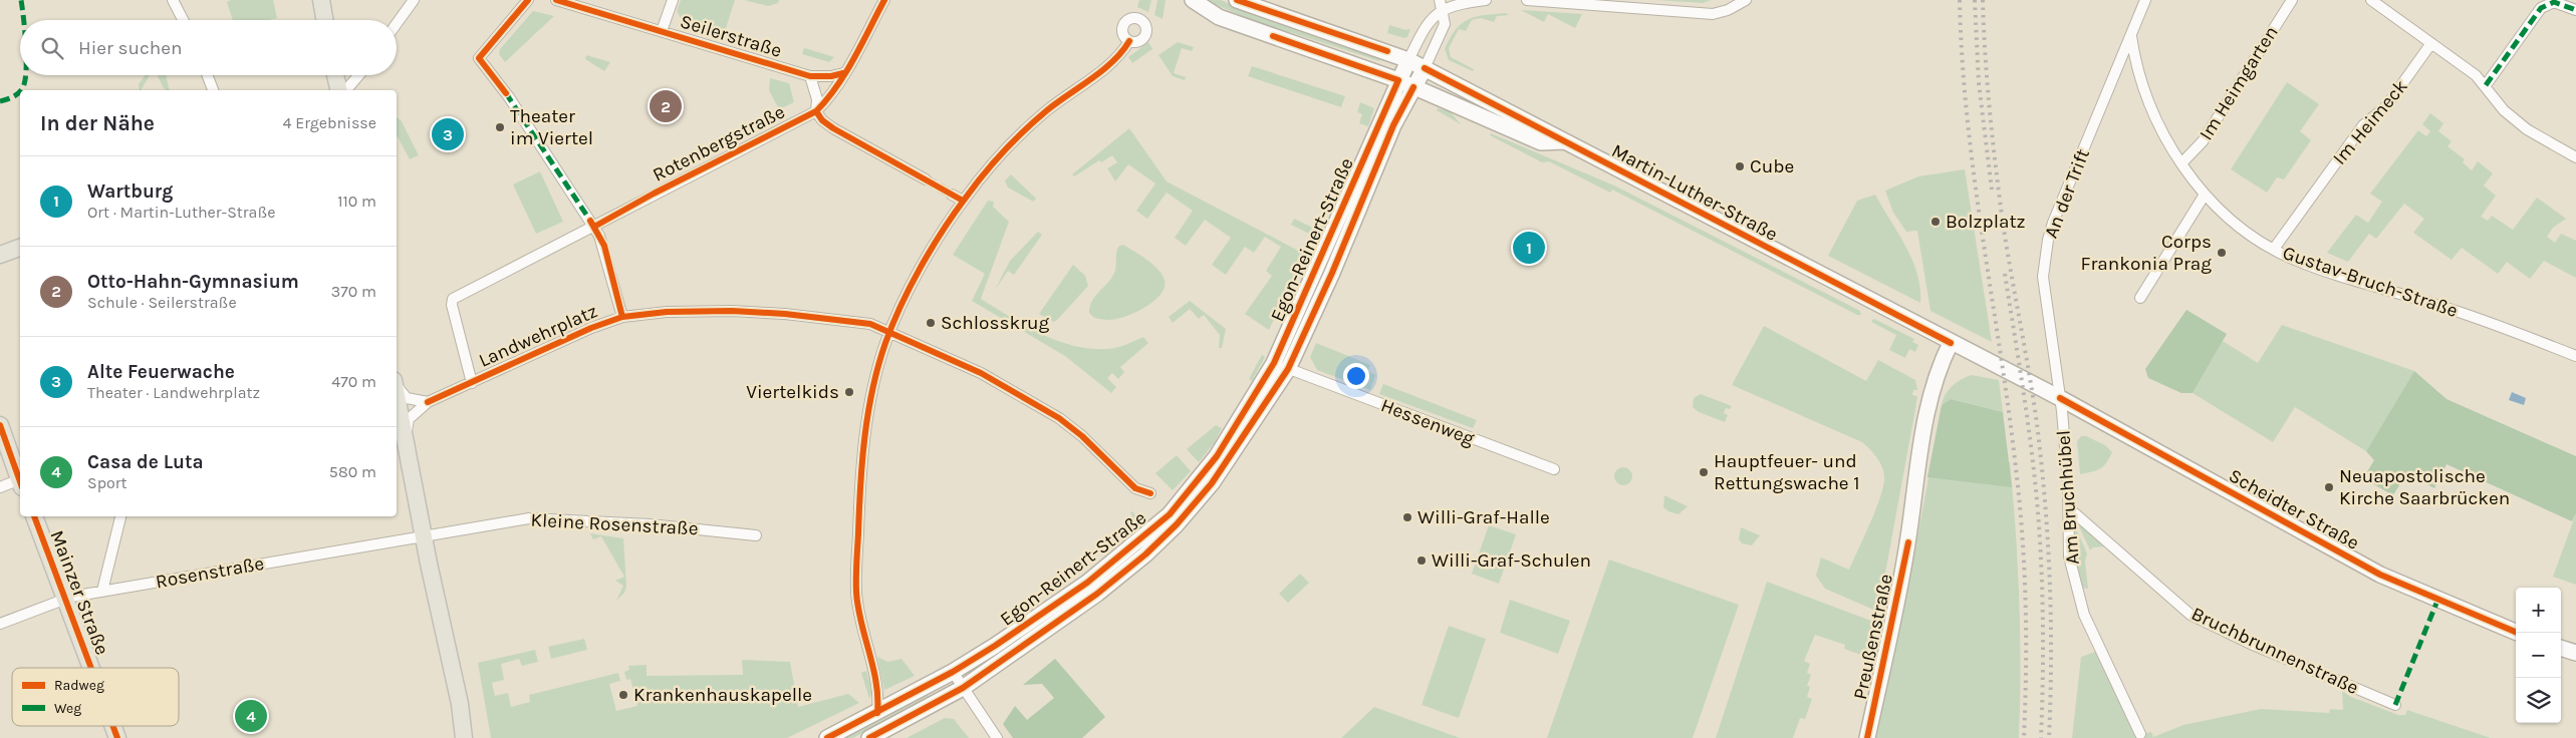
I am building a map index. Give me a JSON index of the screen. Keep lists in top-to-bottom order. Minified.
{"streets":{"main road":["Martin-Luther-Straße","Egon-Reinert-Straße","Scheidter Straße","Mainzer Straße","Preußenstraße"],"street":["Seilerstraße","Im Heimgarten","Im Heimeck","Rotenbergstraße","An der Trift","Gustav-Bruch-Straße","Landwehrplatz","Hessenweg","Am Bruchhübel","Kleine Rosenstraße","Rosenstraße","Bruchbrunnenstraße"]},"crossings":[["Im Heimgarten","Gustav-Bruch-Straße"],["Im Heimeck","Gustav-Bruch-Straße"],["Rotenbergstraße","Landwehrplatz"],["Martin-Luther-Straße","Egon-Reinert-Straße"],["Martin-Luther-Straße","Scheidter Straße"],["Martin-Luther-Straße","Preußenstraße"],["An der Trift","Gustav-Bruch-Straße"],["An der Trift","Am Bruchhübel"],["An der Trift","Scheidter Straße"],["Egon-Reinert-Straße","Hessenweg"],["Am Bruchhübel","Scheidter Straße"],["Am Bruchhübel","Bruchbrunnenstraße"],["Scheidter Straße","Preußenstraße"],["Kleine Rosenstraße","Rosenstraße"],["Rosenstraße","Mainzer Straße"]],"places":["Theater im Viertel","Cube","Bolzplatz","Corps Frankonia Prag","Schlosskrug","Viertelkids","Hauptfeuer- und Rettungswache 1","Neuapostolische Kirche Saarbrücken","Willi-Graf-Halle","Willi-Graf-Schulen","Krankenhauskapelle"],"legend":["Radweg","Weg"],"page":{"search":"Hier suchen","pins":["2","3","1","4"],"heading":["In der Nähe","4 Ergebnisse"],"list":[{"mark":"1","name":"Wartburg","note":"Ort · Martin-Luther-Straße","value":"110 m"},{"mark":"2","name":"Otto-Hahn-Gymnasium","note":"Schule · Seilerstraße","value":"370 m"},{"mark":"3","name":"Alte Feuerwache","note":"Theater · Landwehrplatz","value":"470 m"},{"mark":"4","name":"Casa de Luta","note":"Sport","value":"580 m"}],"map_buttons":["+","−"]}}
